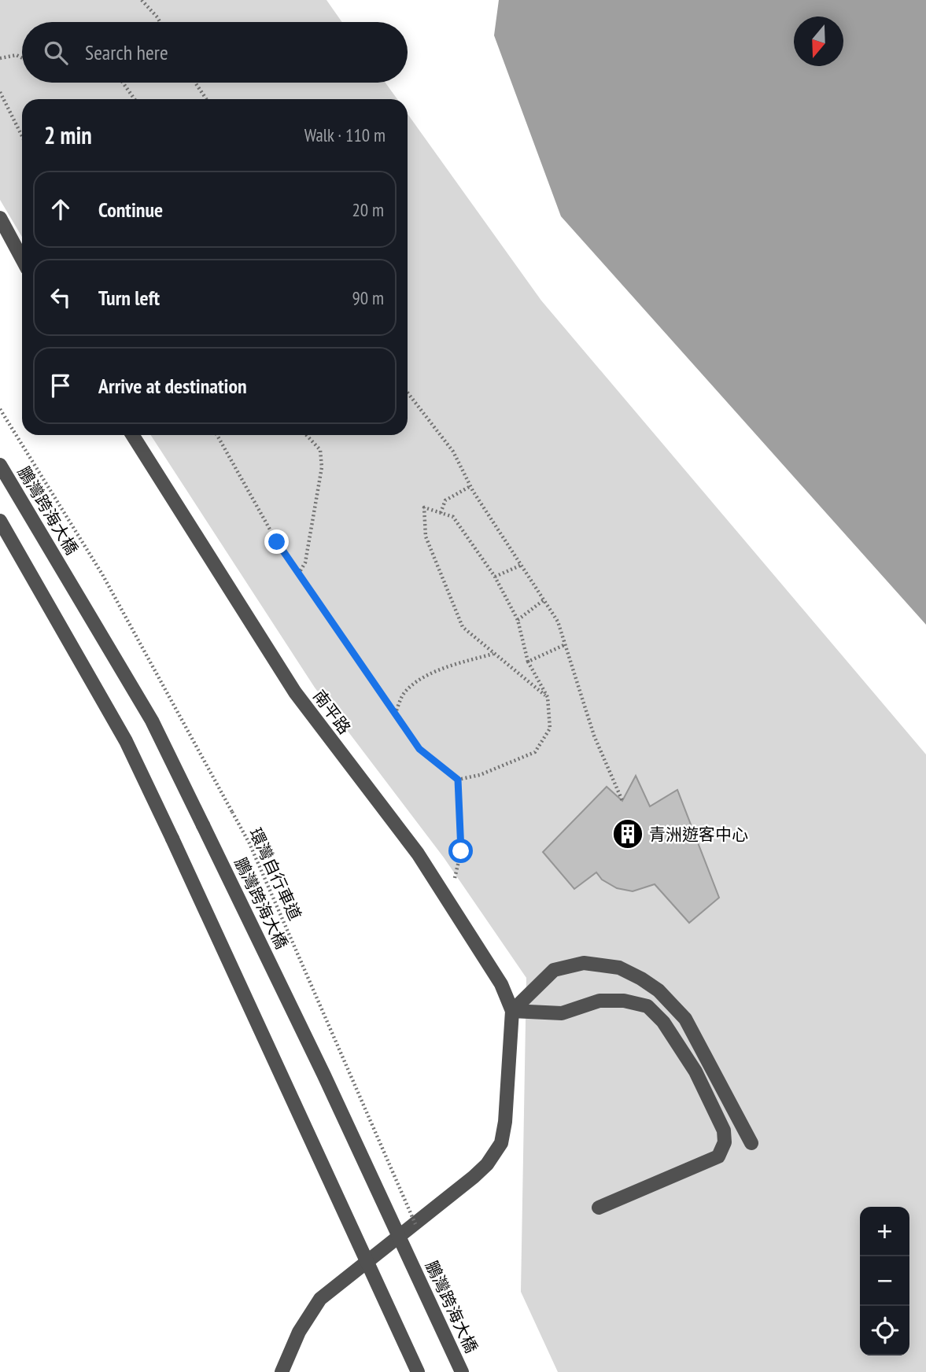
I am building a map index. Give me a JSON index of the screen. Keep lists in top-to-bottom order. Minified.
{"streets":{"street":["鵬灣跨海大橋","南平路"],"path":["環灣自行車道"]},"places":{"building":["青洲遊客中心"]},"north":"bottom","page":{"search":"Search here","heading":["2 min","Walk · 110 m"],"list":[["Continue","20 m"],["Turn left","90 m"],"Arrive at destination"],"map_buttons":["+","−"]}}
